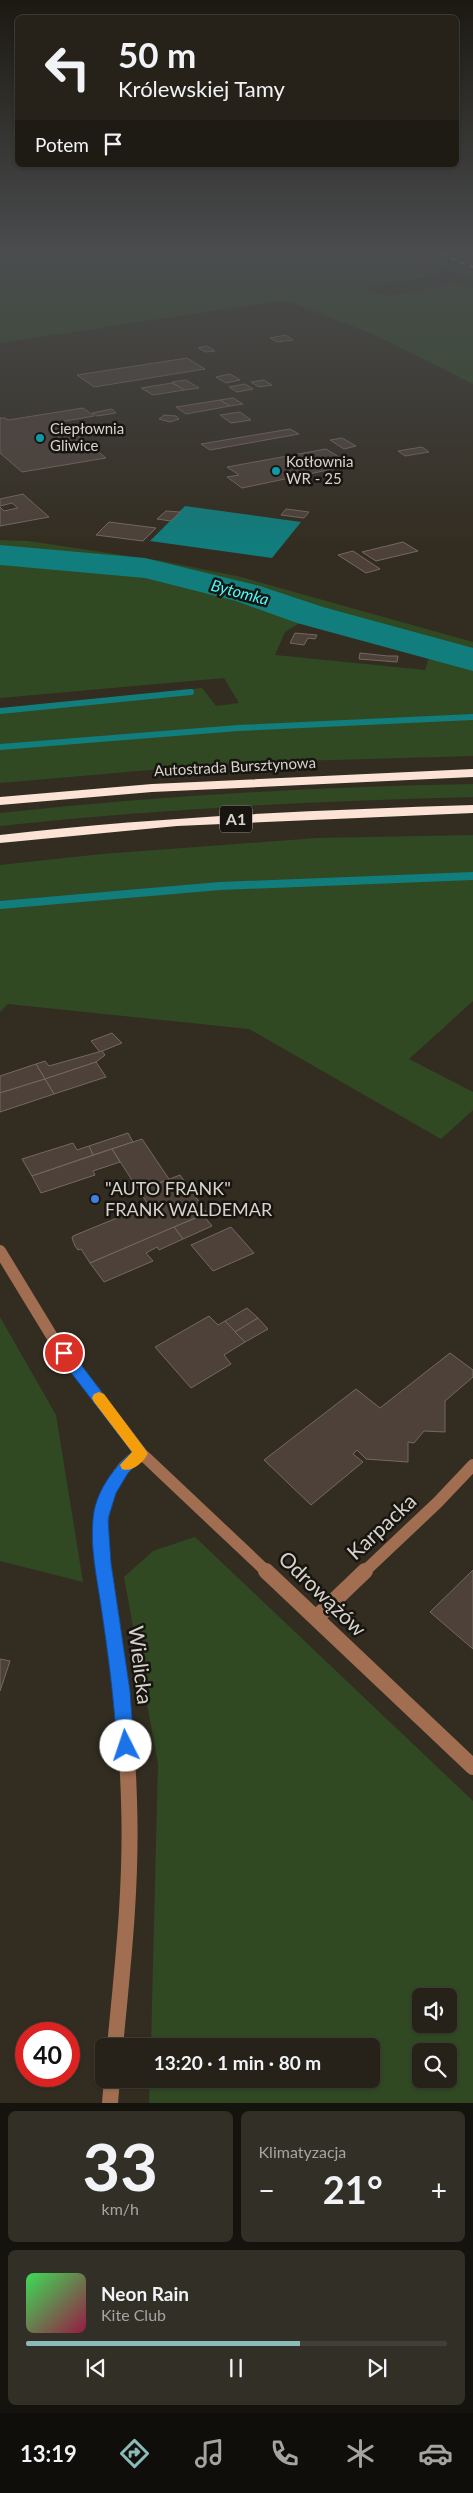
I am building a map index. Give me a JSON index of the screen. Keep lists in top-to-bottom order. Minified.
{"streets":{"highway":["Autostrada Bursztynowa","A1"],"street":["Karpacka","Odrowążów","Wielicka"]},"crossings":[["Karpacka","Odrowążów"],["Odrowążów","Wielicka"]],"water":["Bytomka"],"places":["Ciepłownia Gliwice","Kotłownia WR - 25","\"AUTO FRANK\" FRANK WALDEMAR"],"page":{"turn":["50 m","Królewskiej Tamy"],"then":"Potem","limit":"40","trip":"13:20 · 1 min · 80 m","tile":[["33","km/h"],"Klimatyzacja"],"heat":["−","21°","+"],"song":["Neon Rain","Kite Club"],"tabs":"13:19"}}
